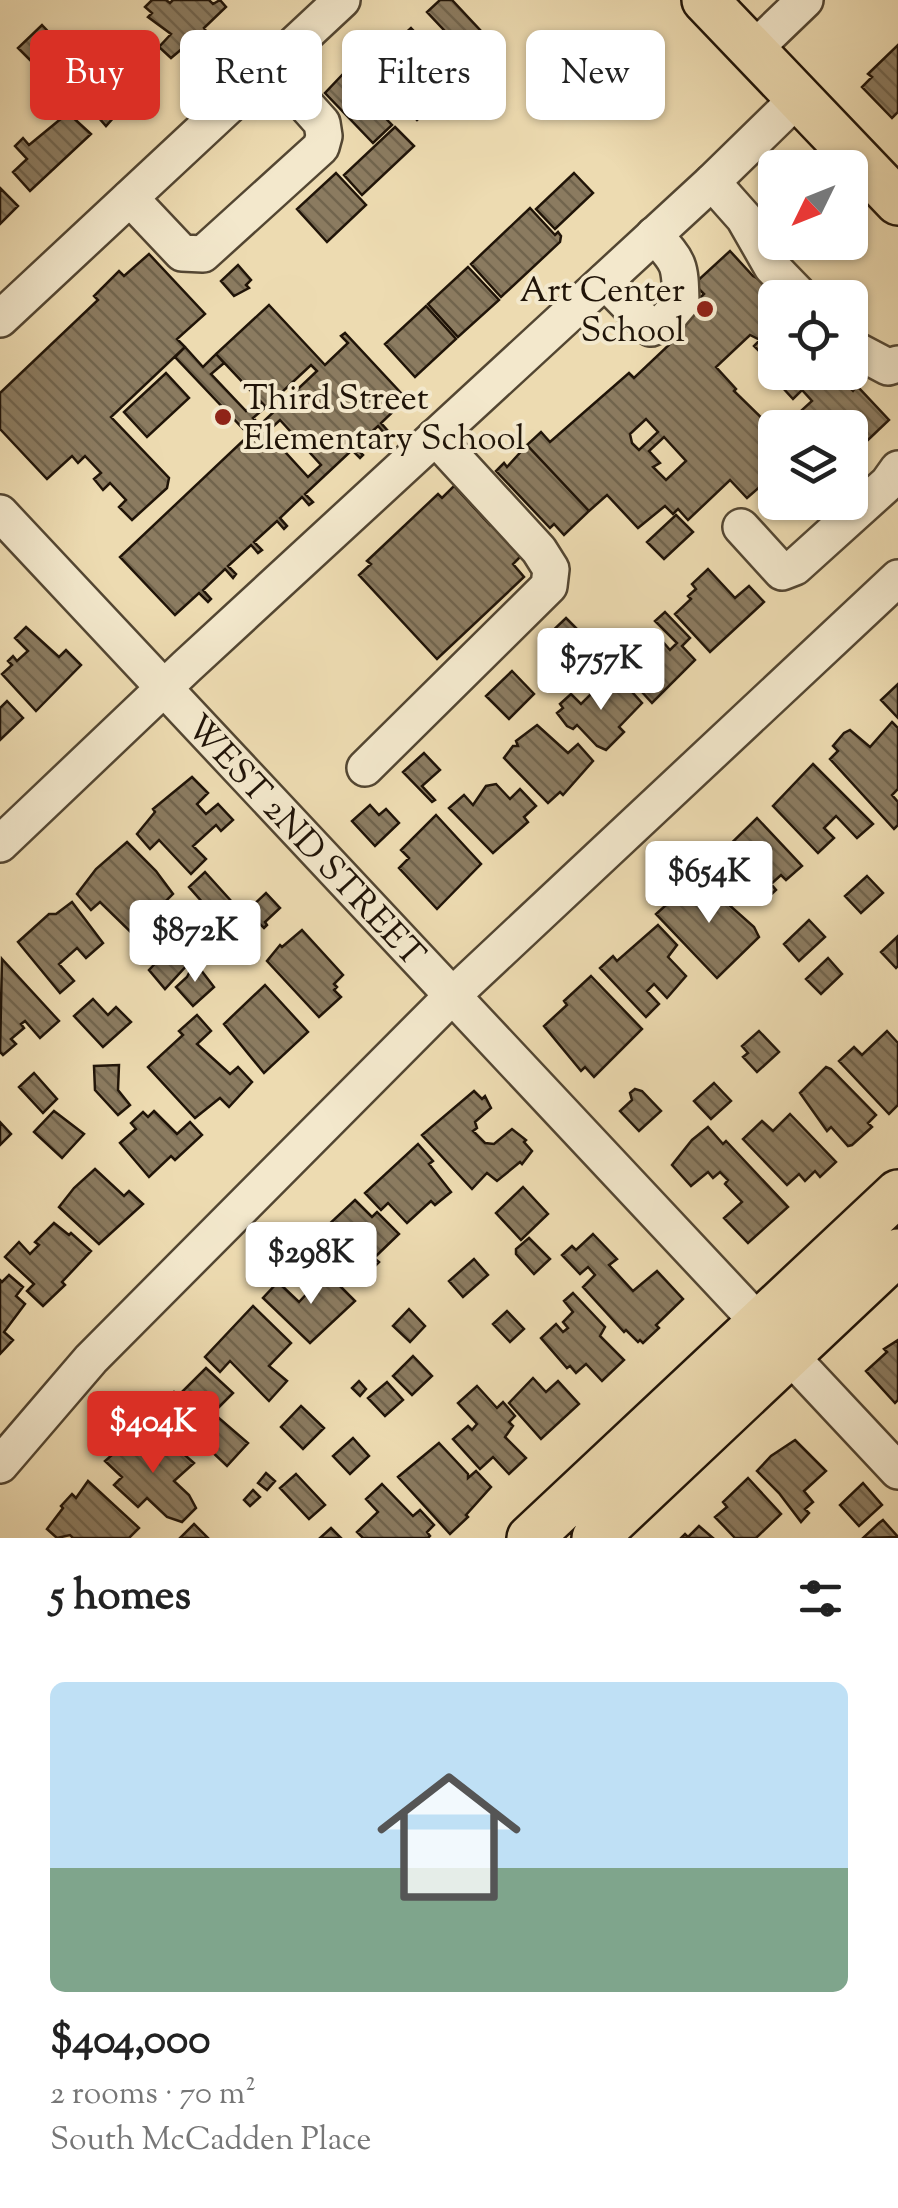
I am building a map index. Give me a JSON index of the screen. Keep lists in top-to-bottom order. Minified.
{"streets":{"street":["WEST 2ND STREET"]},"places":["Art Center School","Third Street Elementary School"],"north":"bottom left","page":{"chip":["Buy","Rent","Filters","New"],"price":["$757K","$654K","$872K","$298K","$404K"],"heading":"5 homes","list":[{"name":"$404,000","note":"2 rooms · 70 m² · South McCadden Place"}]}}
